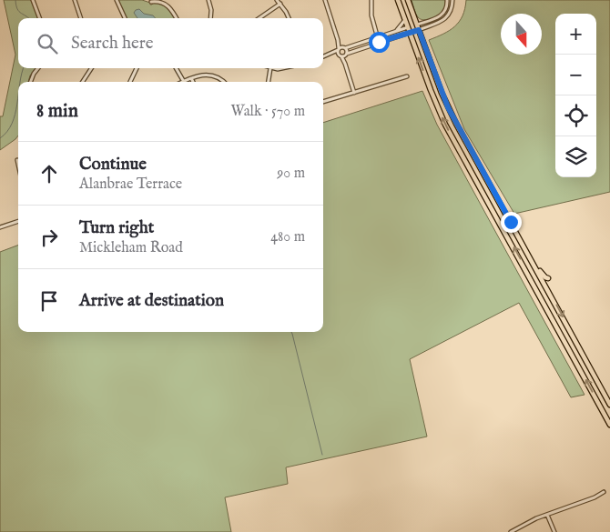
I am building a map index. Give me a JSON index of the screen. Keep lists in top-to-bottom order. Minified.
{"north":"bottom","page":{"map_buttons":["+","−"],"search":"Search here","heading":["8 min","Walk · 570 m"],"list":[["Continue","Alanbrae Terrace","90 m"],["Turn right","Mickleham Road","480 m"],"Arrive at destination"]}}
